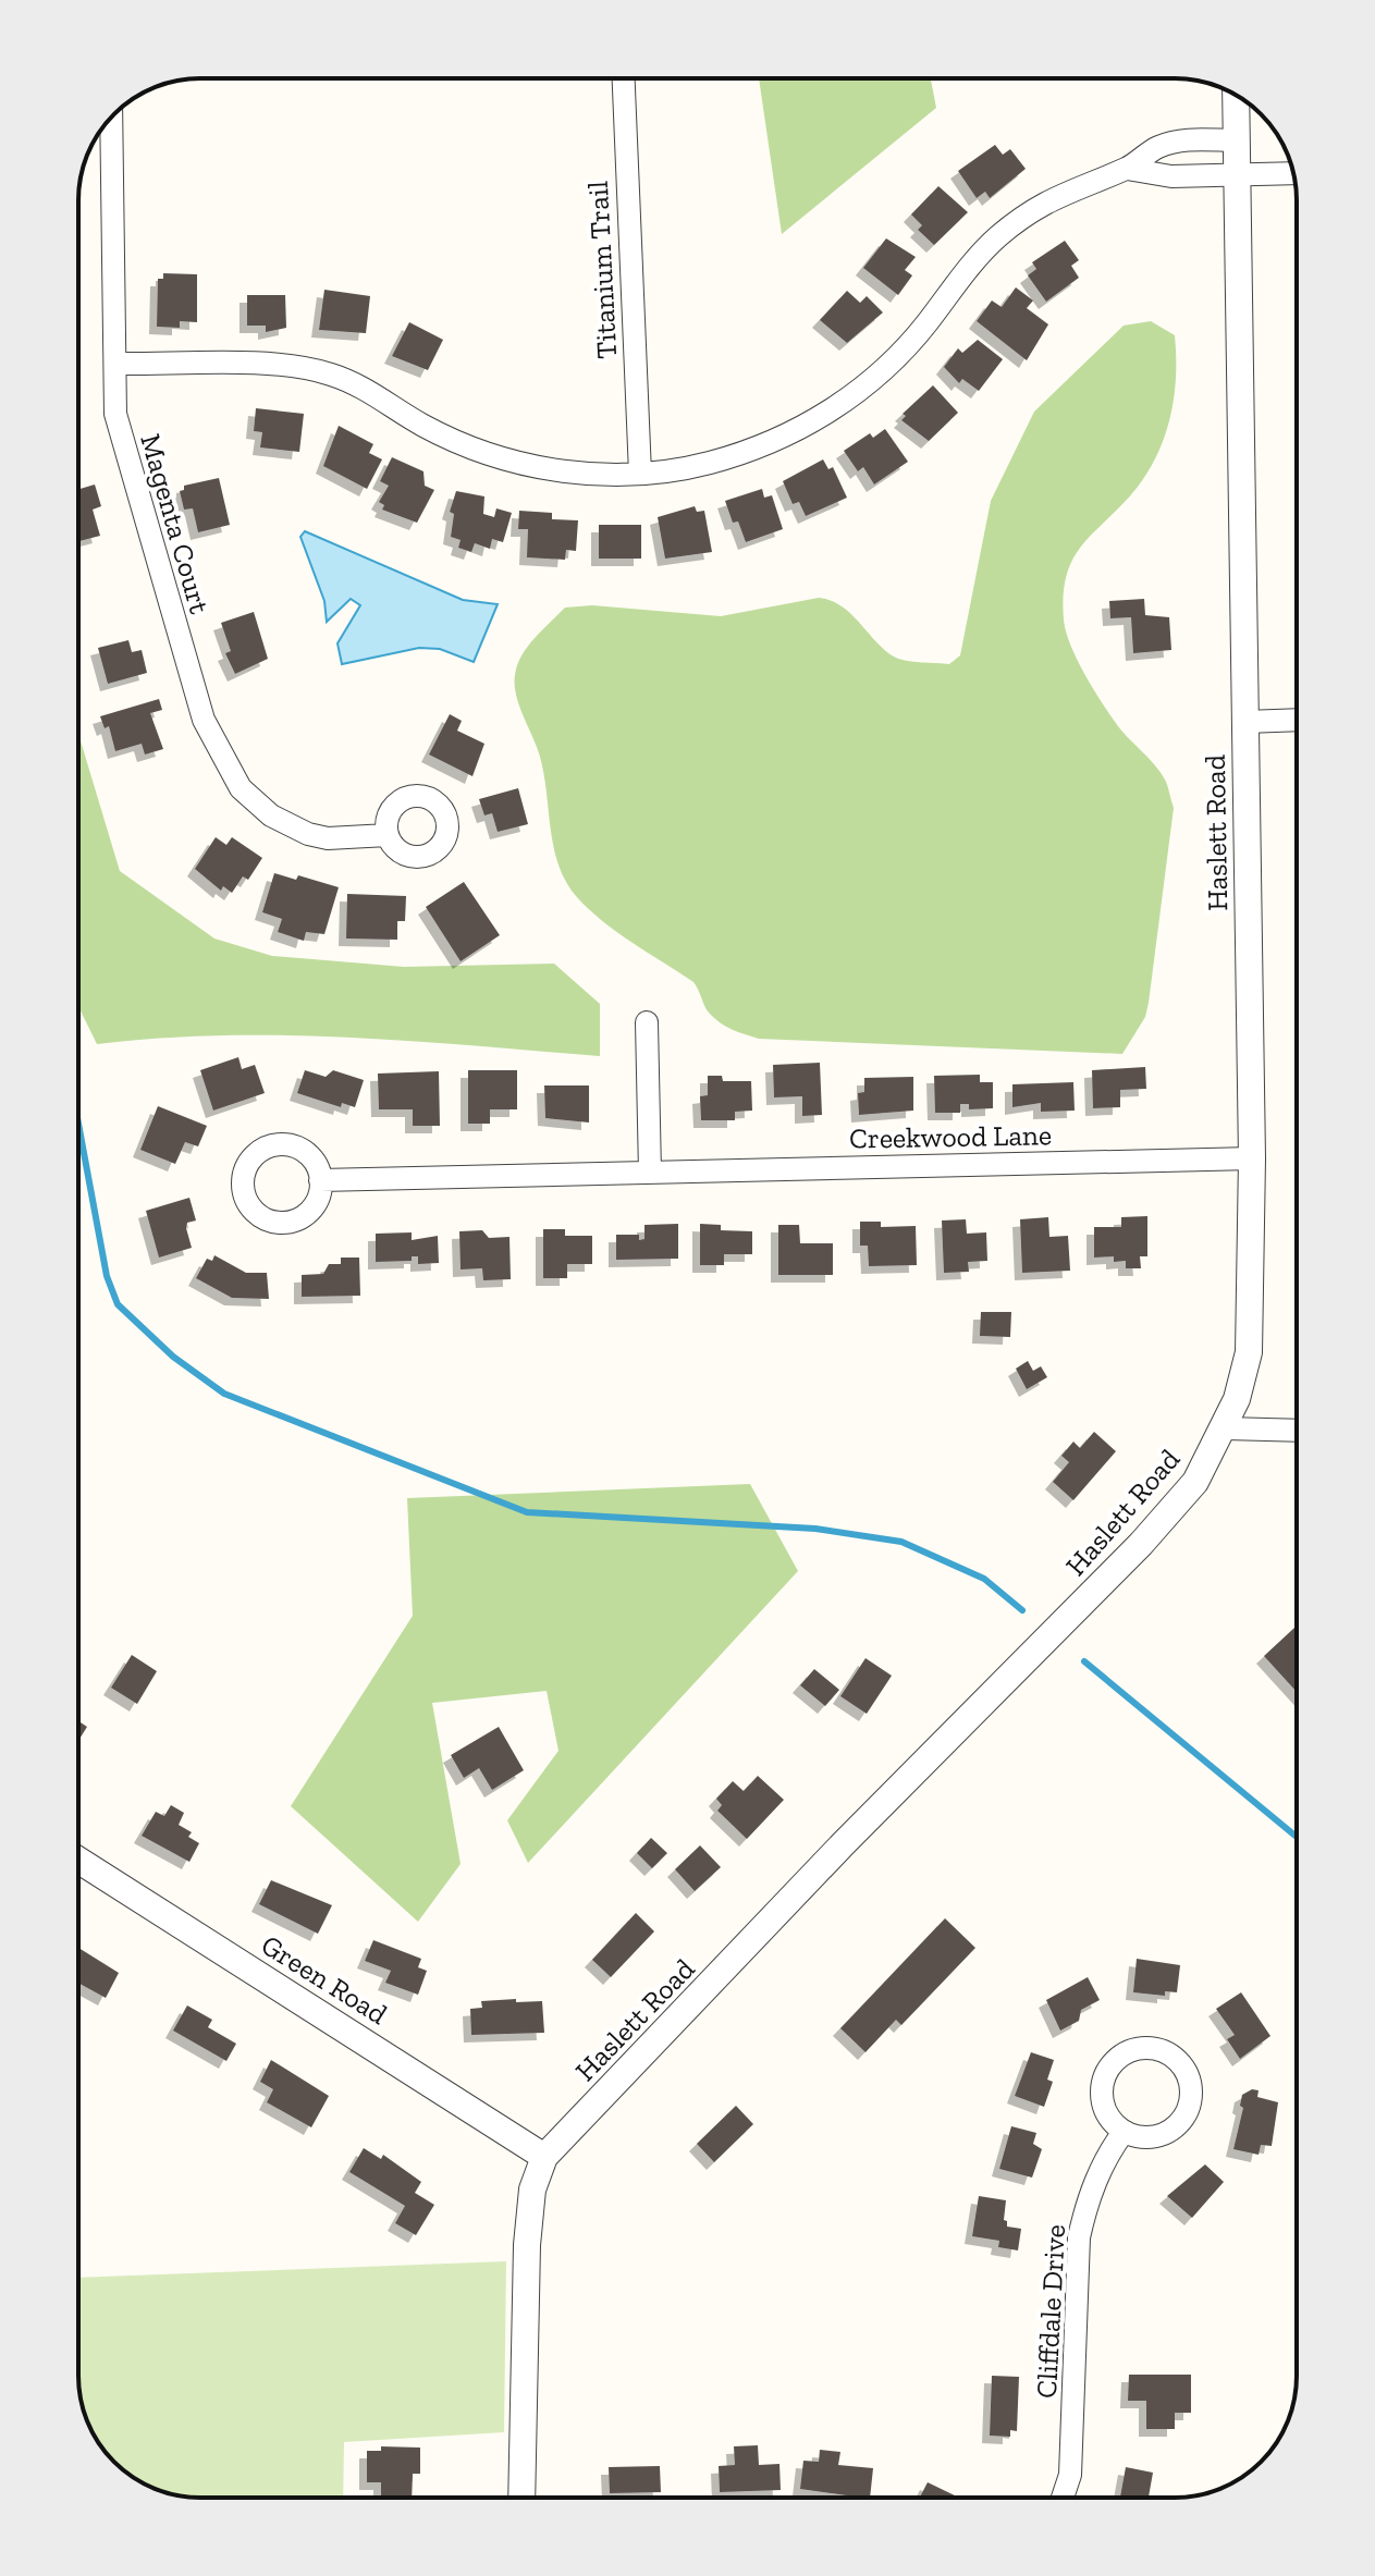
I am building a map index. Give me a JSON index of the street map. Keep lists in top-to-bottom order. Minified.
{"streets":{"street":["Titanium Trail","Magenta Court","Haslett Road","Creekwood Lane","Green Road","Cliffdale Drive"]},"crossings":[["Haslett Road","Creekwood Lane"],["Haslett Road","Green Road"]]}
